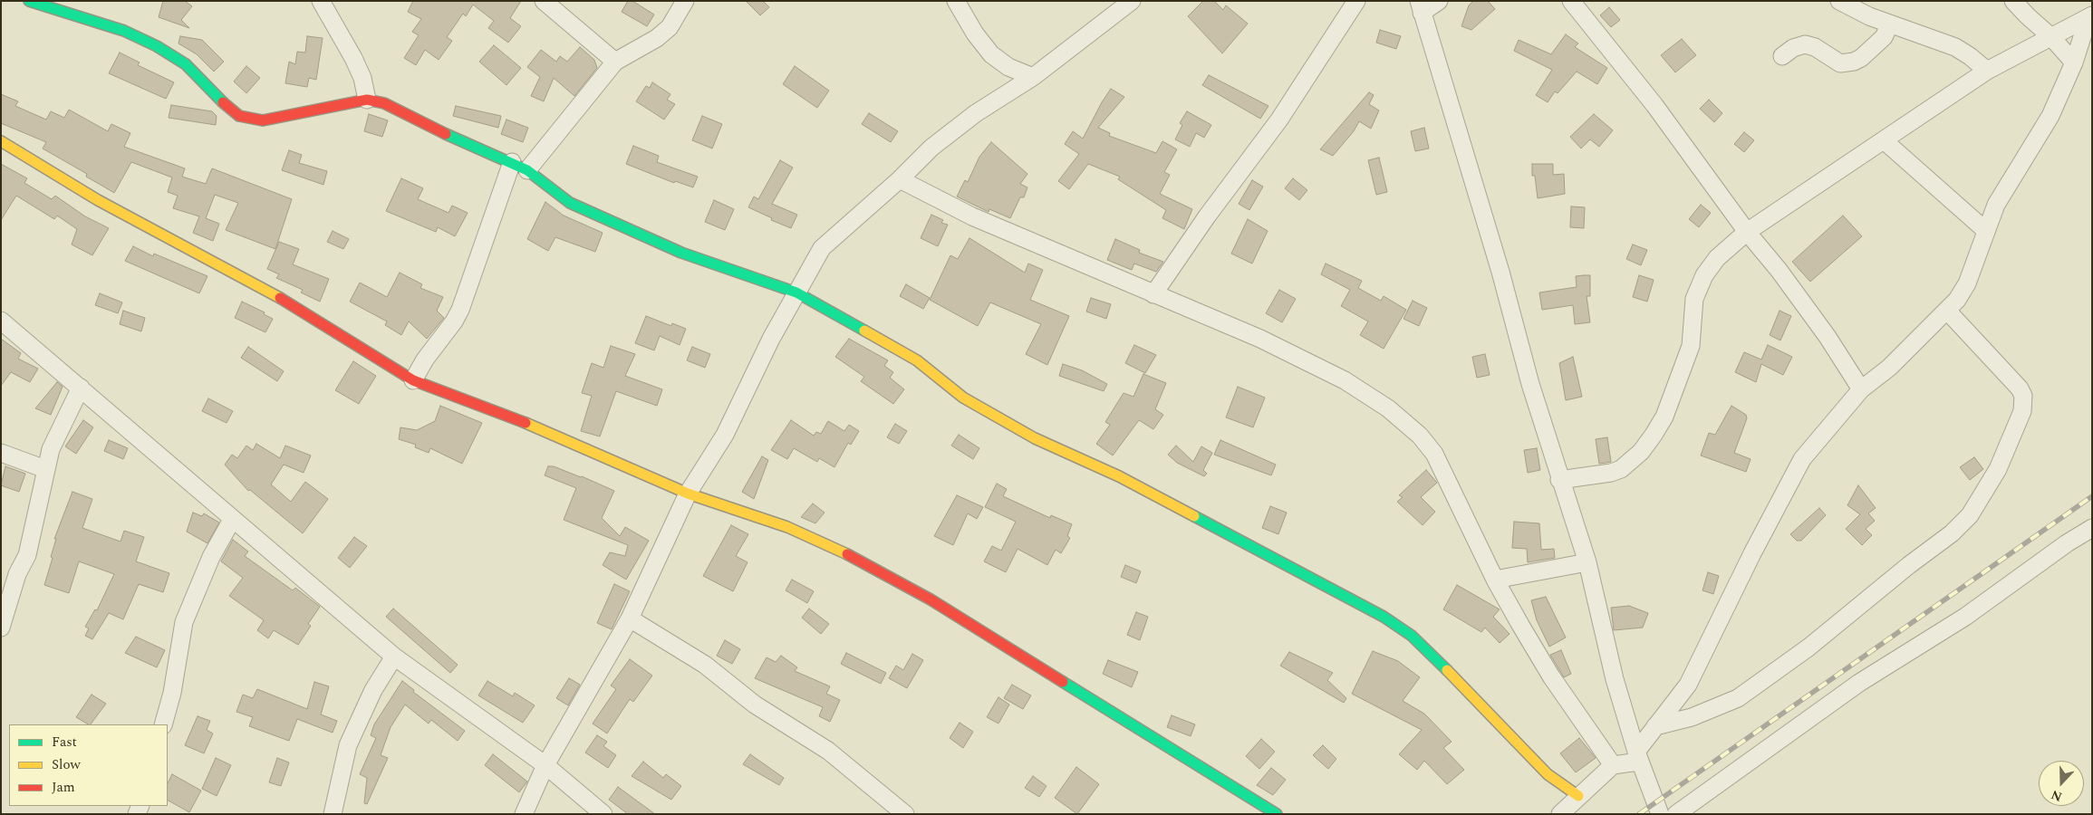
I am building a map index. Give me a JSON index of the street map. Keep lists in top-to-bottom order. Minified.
{"legend":["Fast","Slow","Jam"],"north":"bottom"}
